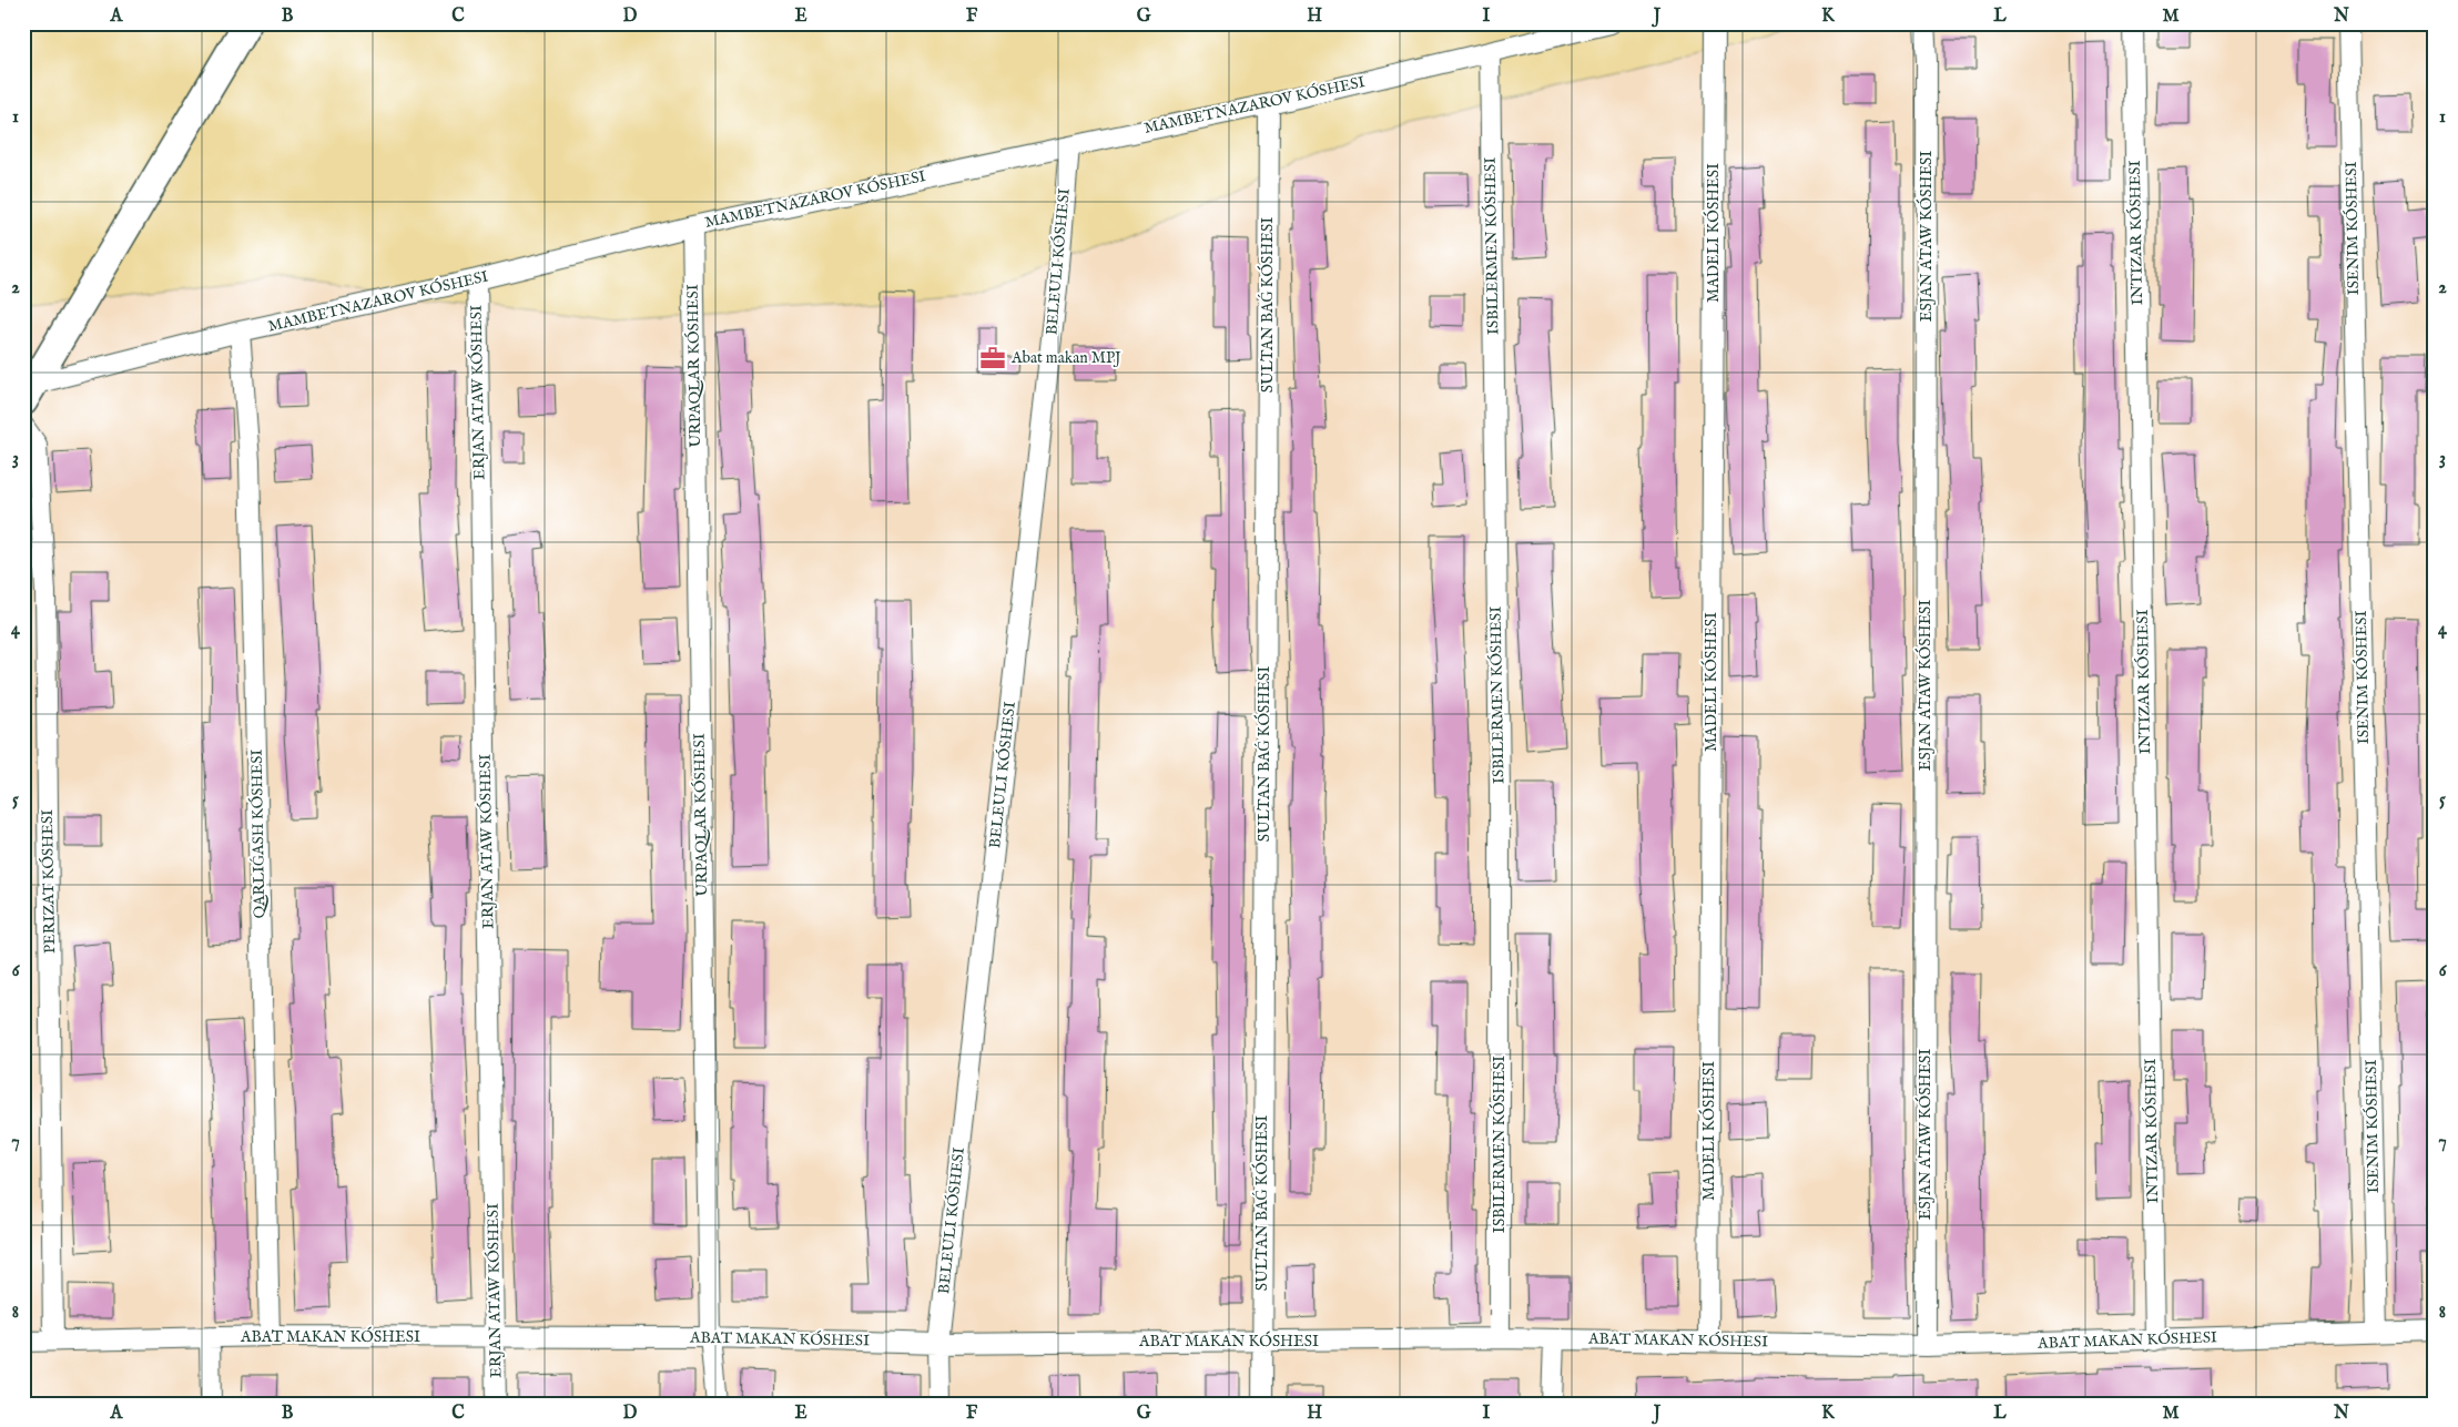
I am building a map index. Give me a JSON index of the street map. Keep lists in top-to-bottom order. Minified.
{"streets":{"street":["MAMBETNAZAROV KÓSHESI","ISENIM KÓSHESI","MADELI KÓSHESI","INTIZAR KÓSHESI","ESJAN ATAW KÓSHESI","ISBILERMEN KÓSHESI","BELEULI KÓSHESI","SULTAN BAǴ KÓSHESI","URPAQLAR KÓSHESI","ERJAN ATAW KÓSHESI","PERIZAT KÓSHESI","ABAT MAKAN KÓSHESI"]},"crossings":[["MAMBETNAZAROV KÓSHESI","ISBILERMEN KÓSHESI"],["MAMBETNAZAROV KÓSHESI","BELEULI KÓSHESI"],["MAMBETNAZAROV KÓSHESI","SULTAN BAǴ KÓSHESI"],["MAMBETNAZAROV KÓSHESI","URPAQLAR KÓSHESI"],["MAMBETNAZAROV KÓSHESI","ERJAN ATAW KÓSHESI"],["ISENIM KÓSHESI","ABAT MAKAN KÓSHESI"],["MADELI KÓSHESI","ABAT MAKAN KÓSHESI"],["INTIZAR KÓSHESI","ABAT MAKAN KÓSHESI"],["ESJAN ATAW KÓSHESI","ABAT MAKAN KÓSHESI"],["ISBILERMEN KÓSHESI","ABAT MAKAN KÓSHESI"],["BELEULI KÓSHESI","ABAT MAKAN KÓSHESI"],["SULTAN BAǴ KÓSHESI","ABAT MAKAN KÓSHESI"],["URPAQLAR KÓSHESI","ABAT MAKAN KÓSHESI"],["ERJAN ATAW KÓSHESI","ABAT MAKAN KÓSHESI"],["PERIZAT KÓSHESI","ABAT MAKAN KÓSHESI"]],"places":{"office":["Abat makan MPJ"]},"grid":{"columns":["A","B","C","D","E","F","G","H","I","J","K","L","M","N"],"rows":["1","2","3","4","5","6","7","8"]}}
